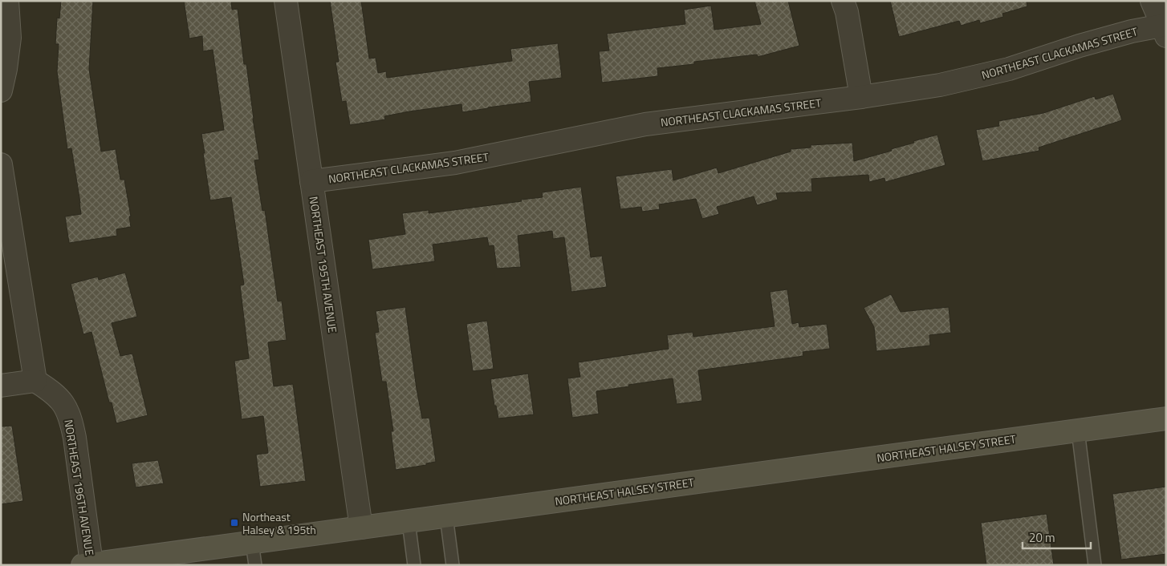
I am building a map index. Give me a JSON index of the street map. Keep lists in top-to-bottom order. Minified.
{"streets":{"street":["NORTHEAST CLACKAMAS STREET","NORTHEAST 195TH AVENUE","NORTHEAST HALSEY STREET","NORTHEAST 196TH AVENUE"]},"crossings":[["NORTHEAST CLACKAMAS STREET","NORTHEAST 195TH AVENUE"],["NORTHEAST 195TH AVENUE","NORTHEAST HALSEY STREET"],["NORTHEAST HALSEY STREET","NORTHEAST 196TH AVENUE"]],"places":{"transit":["Northeast Halsey & 195th"]},"scale_bar":"20 m"}
